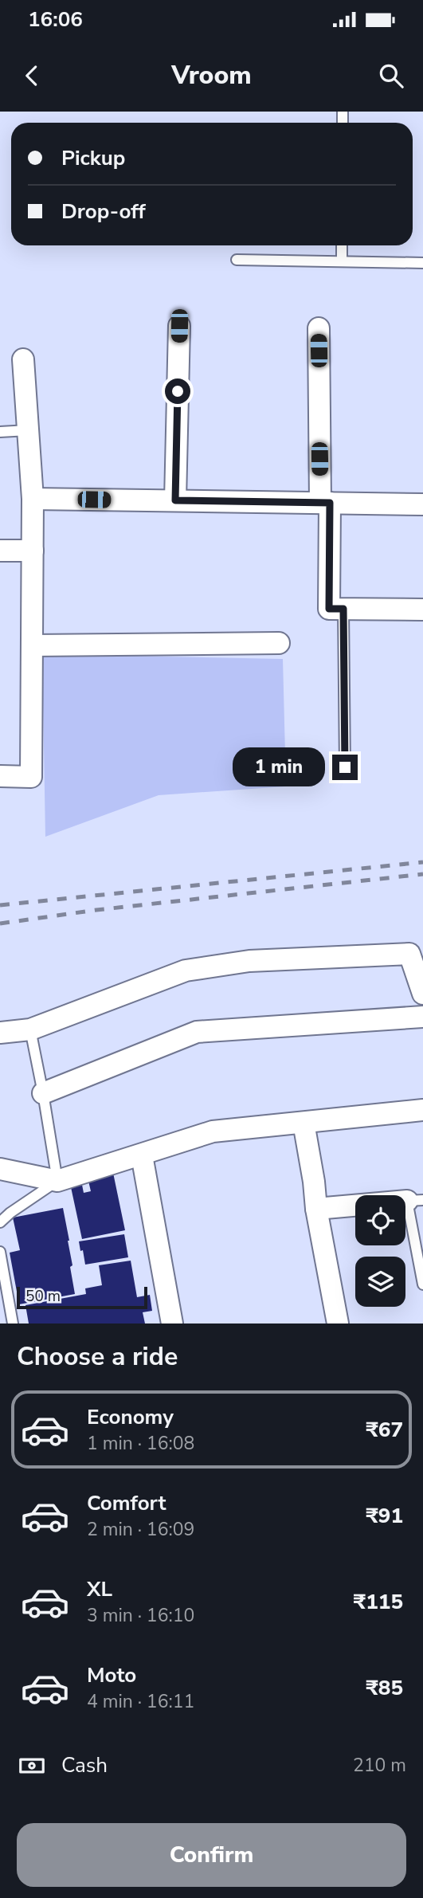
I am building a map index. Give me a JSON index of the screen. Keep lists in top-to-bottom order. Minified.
{"scale_bar":"50 m","page":{"status":"16:06","header":"Vroom","banner":["Pickup","Drop-off"],"bubble":"1 min","scale":"50 m","heading":"Choose a ride","list":[{"name":"Economy","note":"1 min · 16:08","value":"₹67"},{"name":"Comfort","note":"2 min · 16:09","value":"₹91"},{"name":"XL","note":"3 min · 16:10","value":"₹115"},{"name":"Moto","note":"4 min · 16:11","value":"₹85"}],"pay":["Cash","210 m"],"buttons":"Confirm"}}
